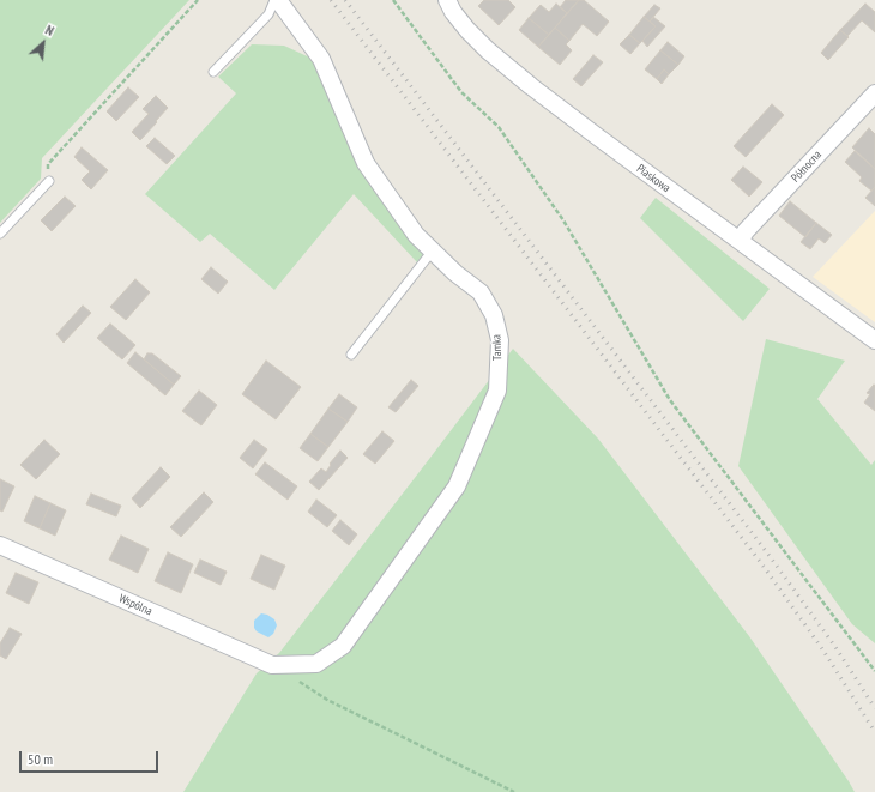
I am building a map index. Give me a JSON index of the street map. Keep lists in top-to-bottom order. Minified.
{"streets":{"street":["Północna","Piaskowa","Tamka","Wspólna"]},"crossings":[["Północna","Piaskowa"],["Tamka","Wspólna"]],"scale_bar":"50 m","north":"top right"}
